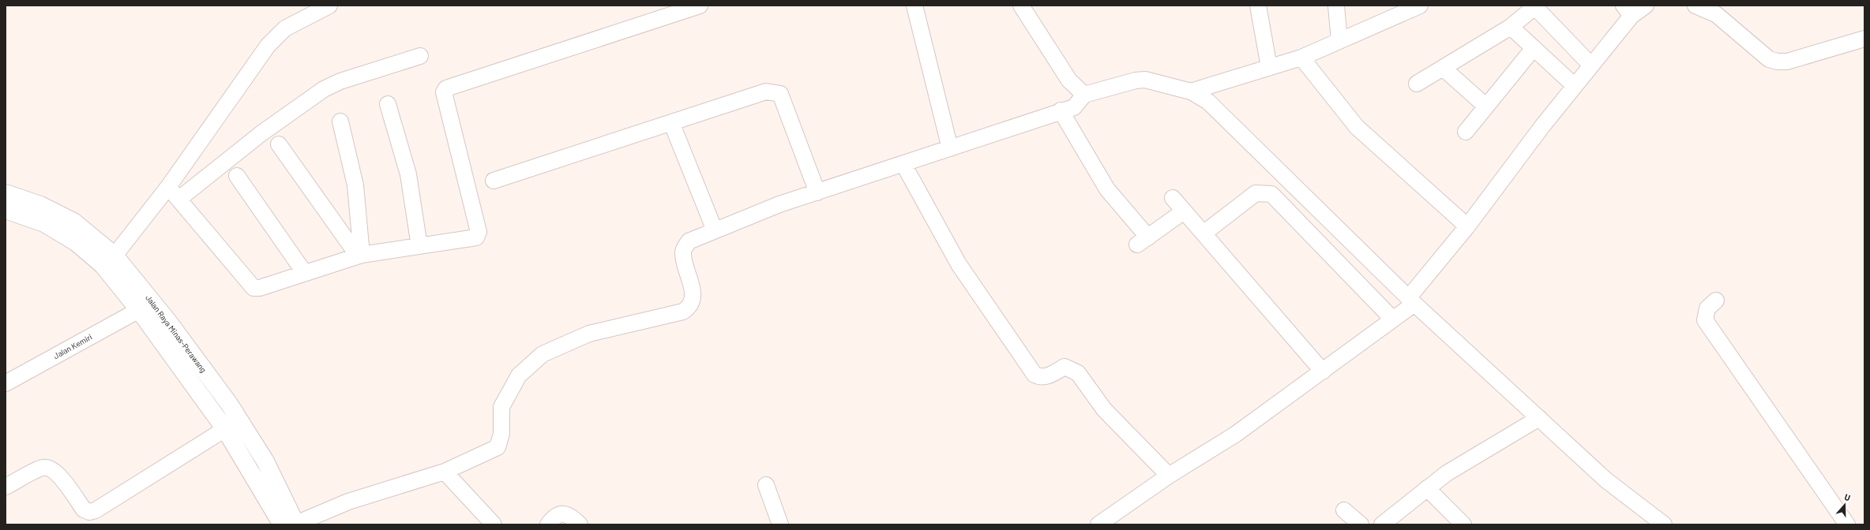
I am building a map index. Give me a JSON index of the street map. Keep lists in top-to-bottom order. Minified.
{"streets":{"main road":["Jalan Raya Minas-Perawang"],"street":["Jalan Kemiri"]},"crossings":[["Jalan Raya Minas-Perawang","Jalan Kemiri"]],"north":"top"}
